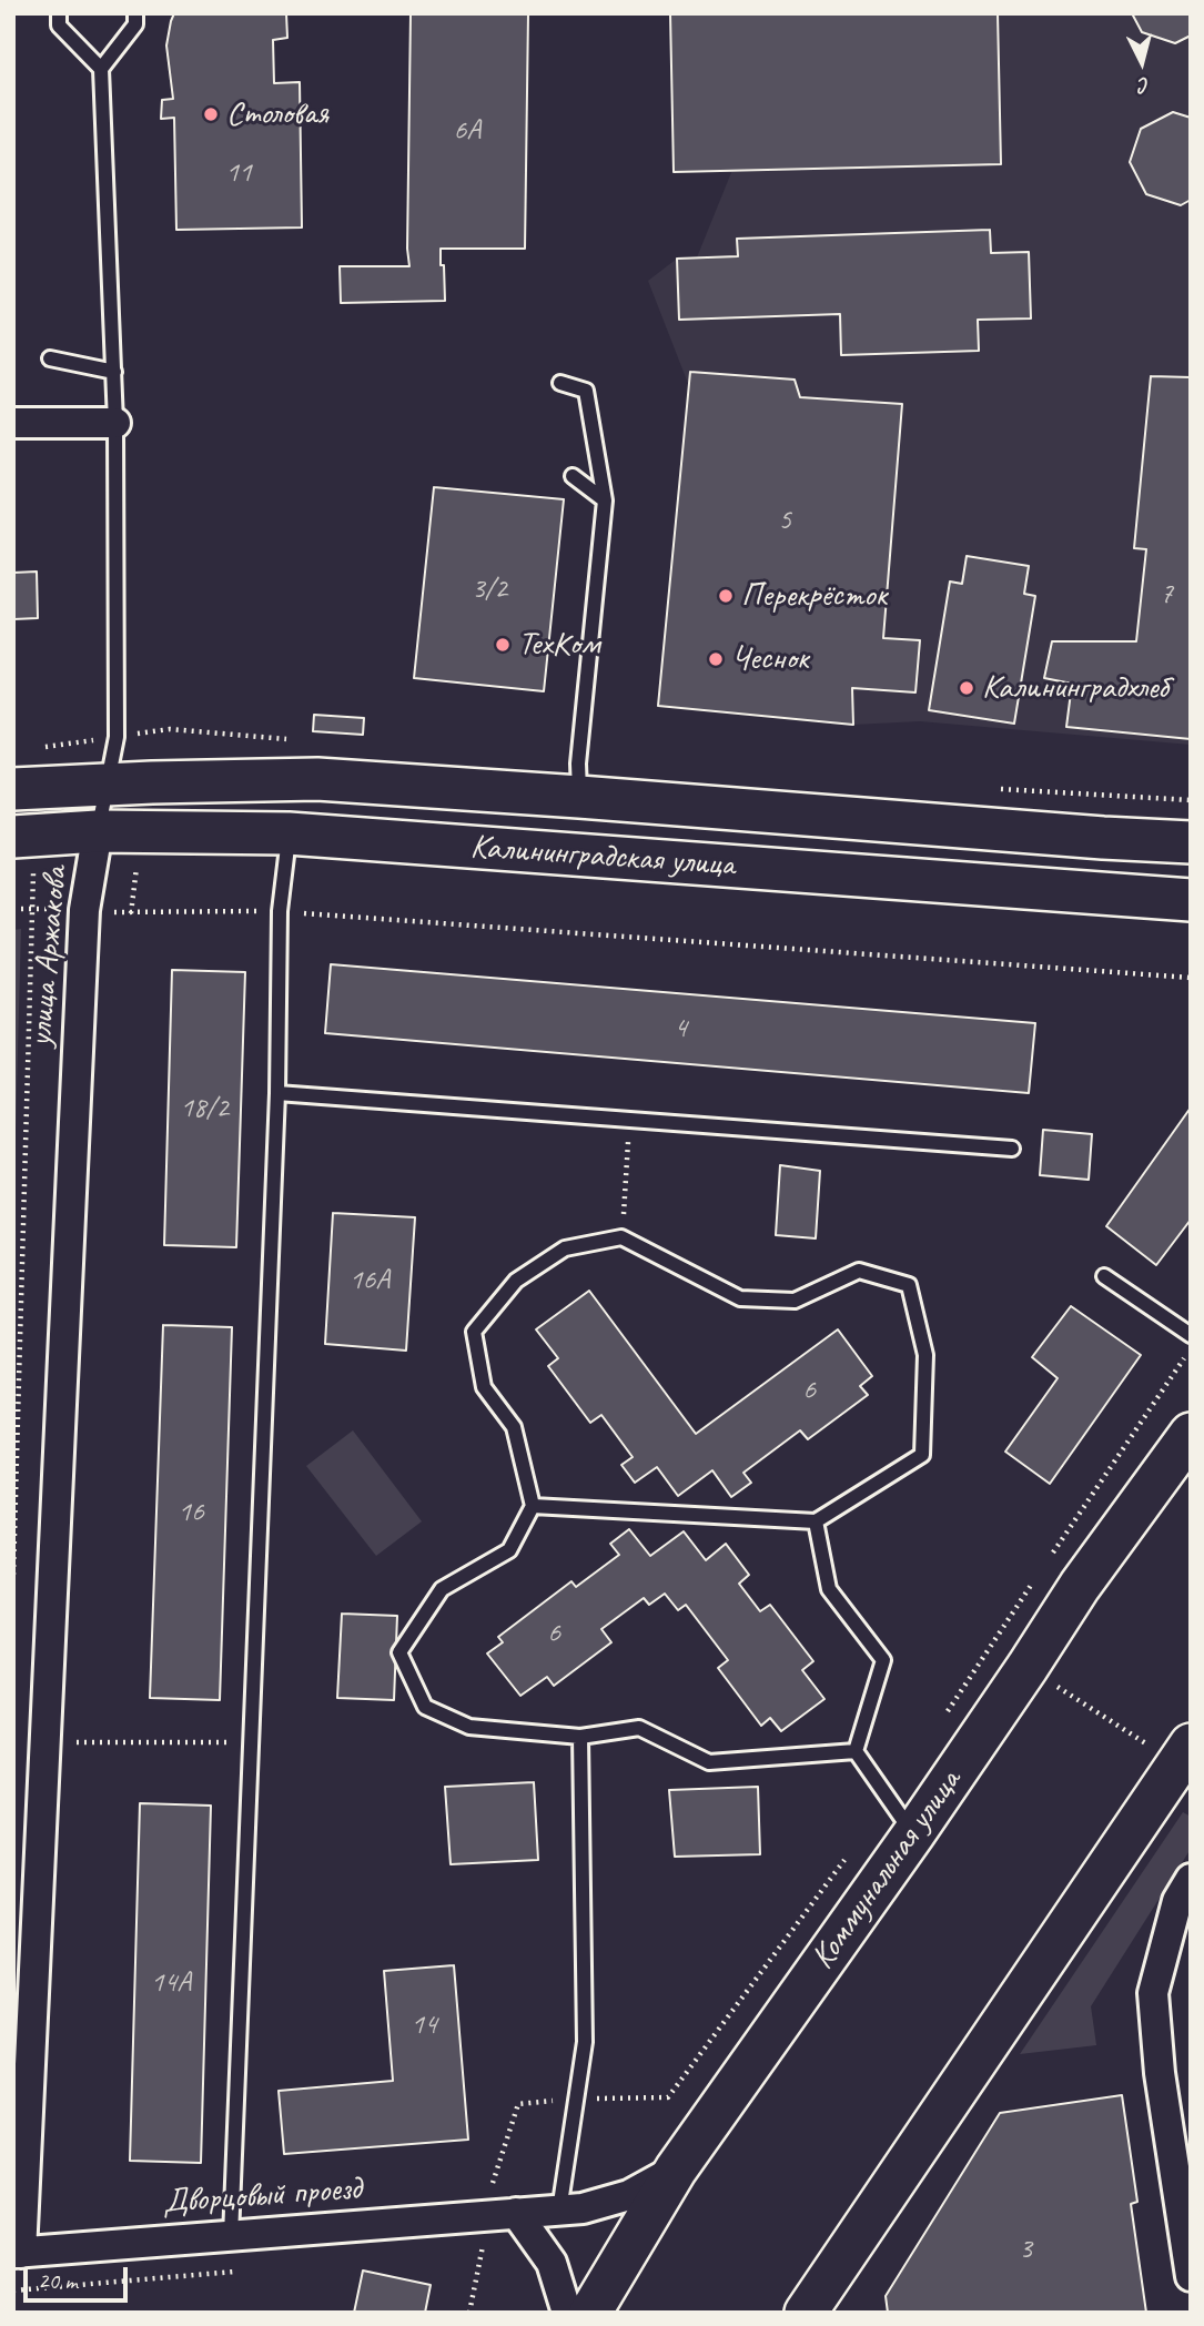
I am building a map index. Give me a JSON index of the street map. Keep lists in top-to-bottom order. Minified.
{"streets":{"main road":["Калининградская улица","Коммунальная улица"],"street":["улица Аржакова","Дворцовый проезд"]},"crossings":[["Калининградская улица","улица Аржакова"],["улица Аржакова","Дворцовый проезд"],["Коммунальная улица","Дворцовый проезд"]],"places":["Столовая","Перекрёсток","ТехКом","Чеснок","Калининградхлеб"],"house_numbers":["6А","11","5","3/2","7","4","18/2","16А","6","16","6","14А","14","3"],"scale_bar":"20 m","north":"bottom"}
